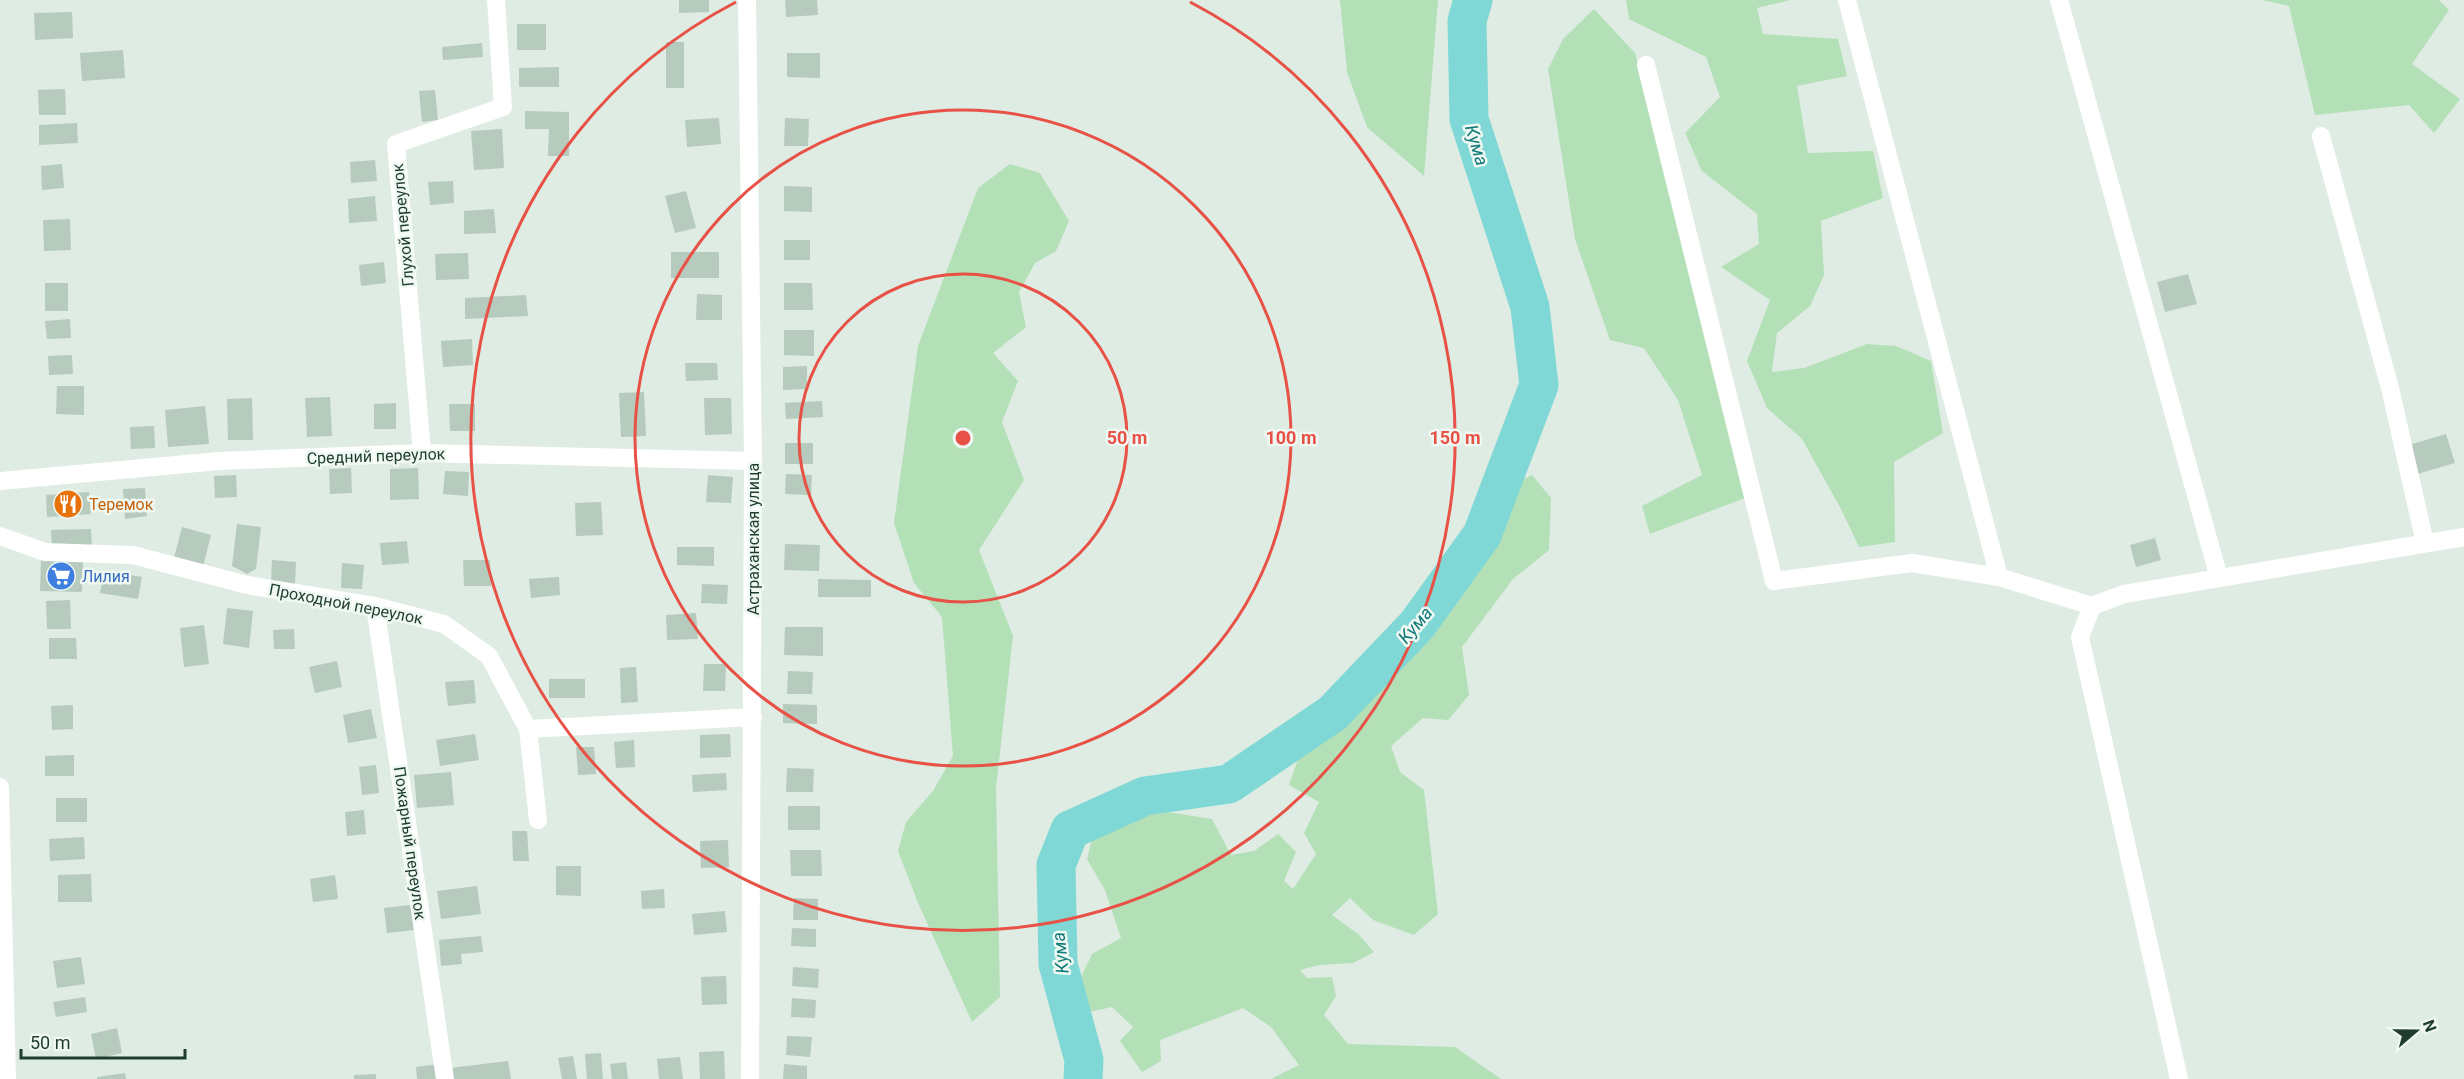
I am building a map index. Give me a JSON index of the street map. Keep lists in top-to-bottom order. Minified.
{"streets":{"street":["Глухой переулок","Средний переулок","Астраханская улица","Проходной переулок","Пожарный переулок"]},"crossings":[["Глухой переулок","Средний переулок"],["Средний переулок","Астраханская улица"],["Проходной переулок","Пожарный переулок"]],"water":["Кума"],"places":{"restaurant":["Теремок"],"supermarket":["Лилия"]},"scale_bar":"50 m","north":"right","rings":["50 m","100 m","150 m"]}
